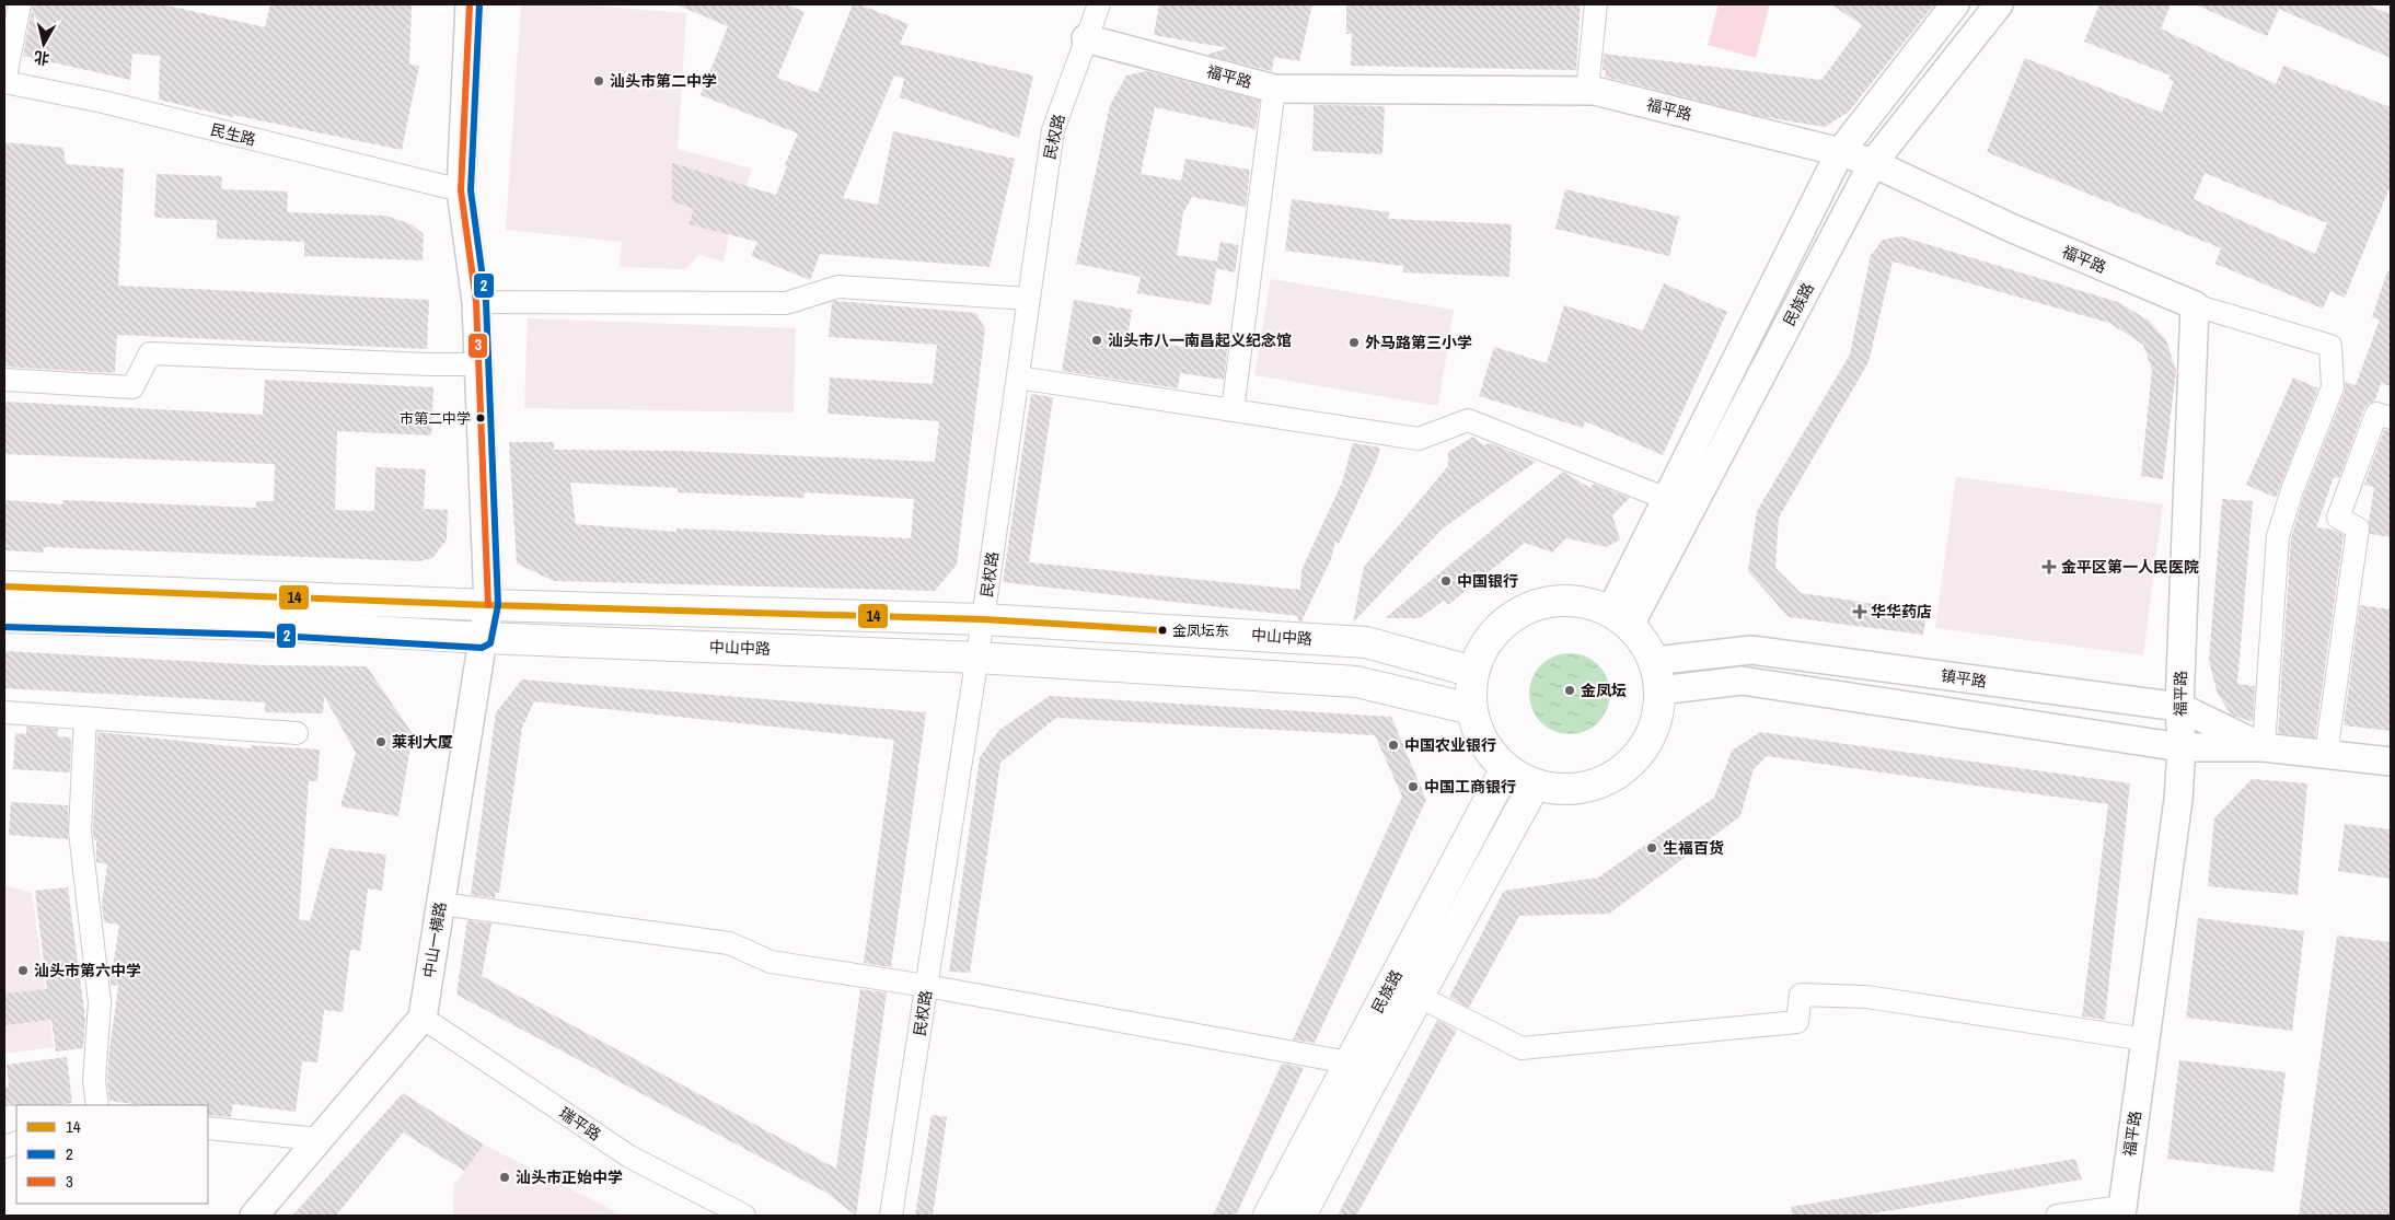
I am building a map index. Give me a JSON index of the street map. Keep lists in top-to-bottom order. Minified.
{"streets":{"main road":["民族路","中山中路"],"street":["福平路","民生路","民权路","镇平路","中山一横路","瑞平路"]},"crossings":[["福平路","民权路"],["福平路","民族路"],["福平路","镇平路"],["民生路","中山一横路"],["民权路","中山中路"],["民族路","中山中路"],["民族路","镇平路"],["中山中路","镇平路"],["中山中路","中山一横路"],["中山一横路","瑞平路"]],"places":{"other":["汕头市第二中学","汕头市八一南昌起义纪念馆","外马路第三小学","市第二中学","中国银行","金凤坛东","金凤坛","莱利大厦","中国农业银行","中国工商银行","生福百货","汕头市第六中学","汕头市正始中学"],"health":["金平区第一人民医院","华华药店"]},"lines":["transit line 2","transit line 3","transit line 14"],"legend":["14","2","3"],"north":"bottom"}
